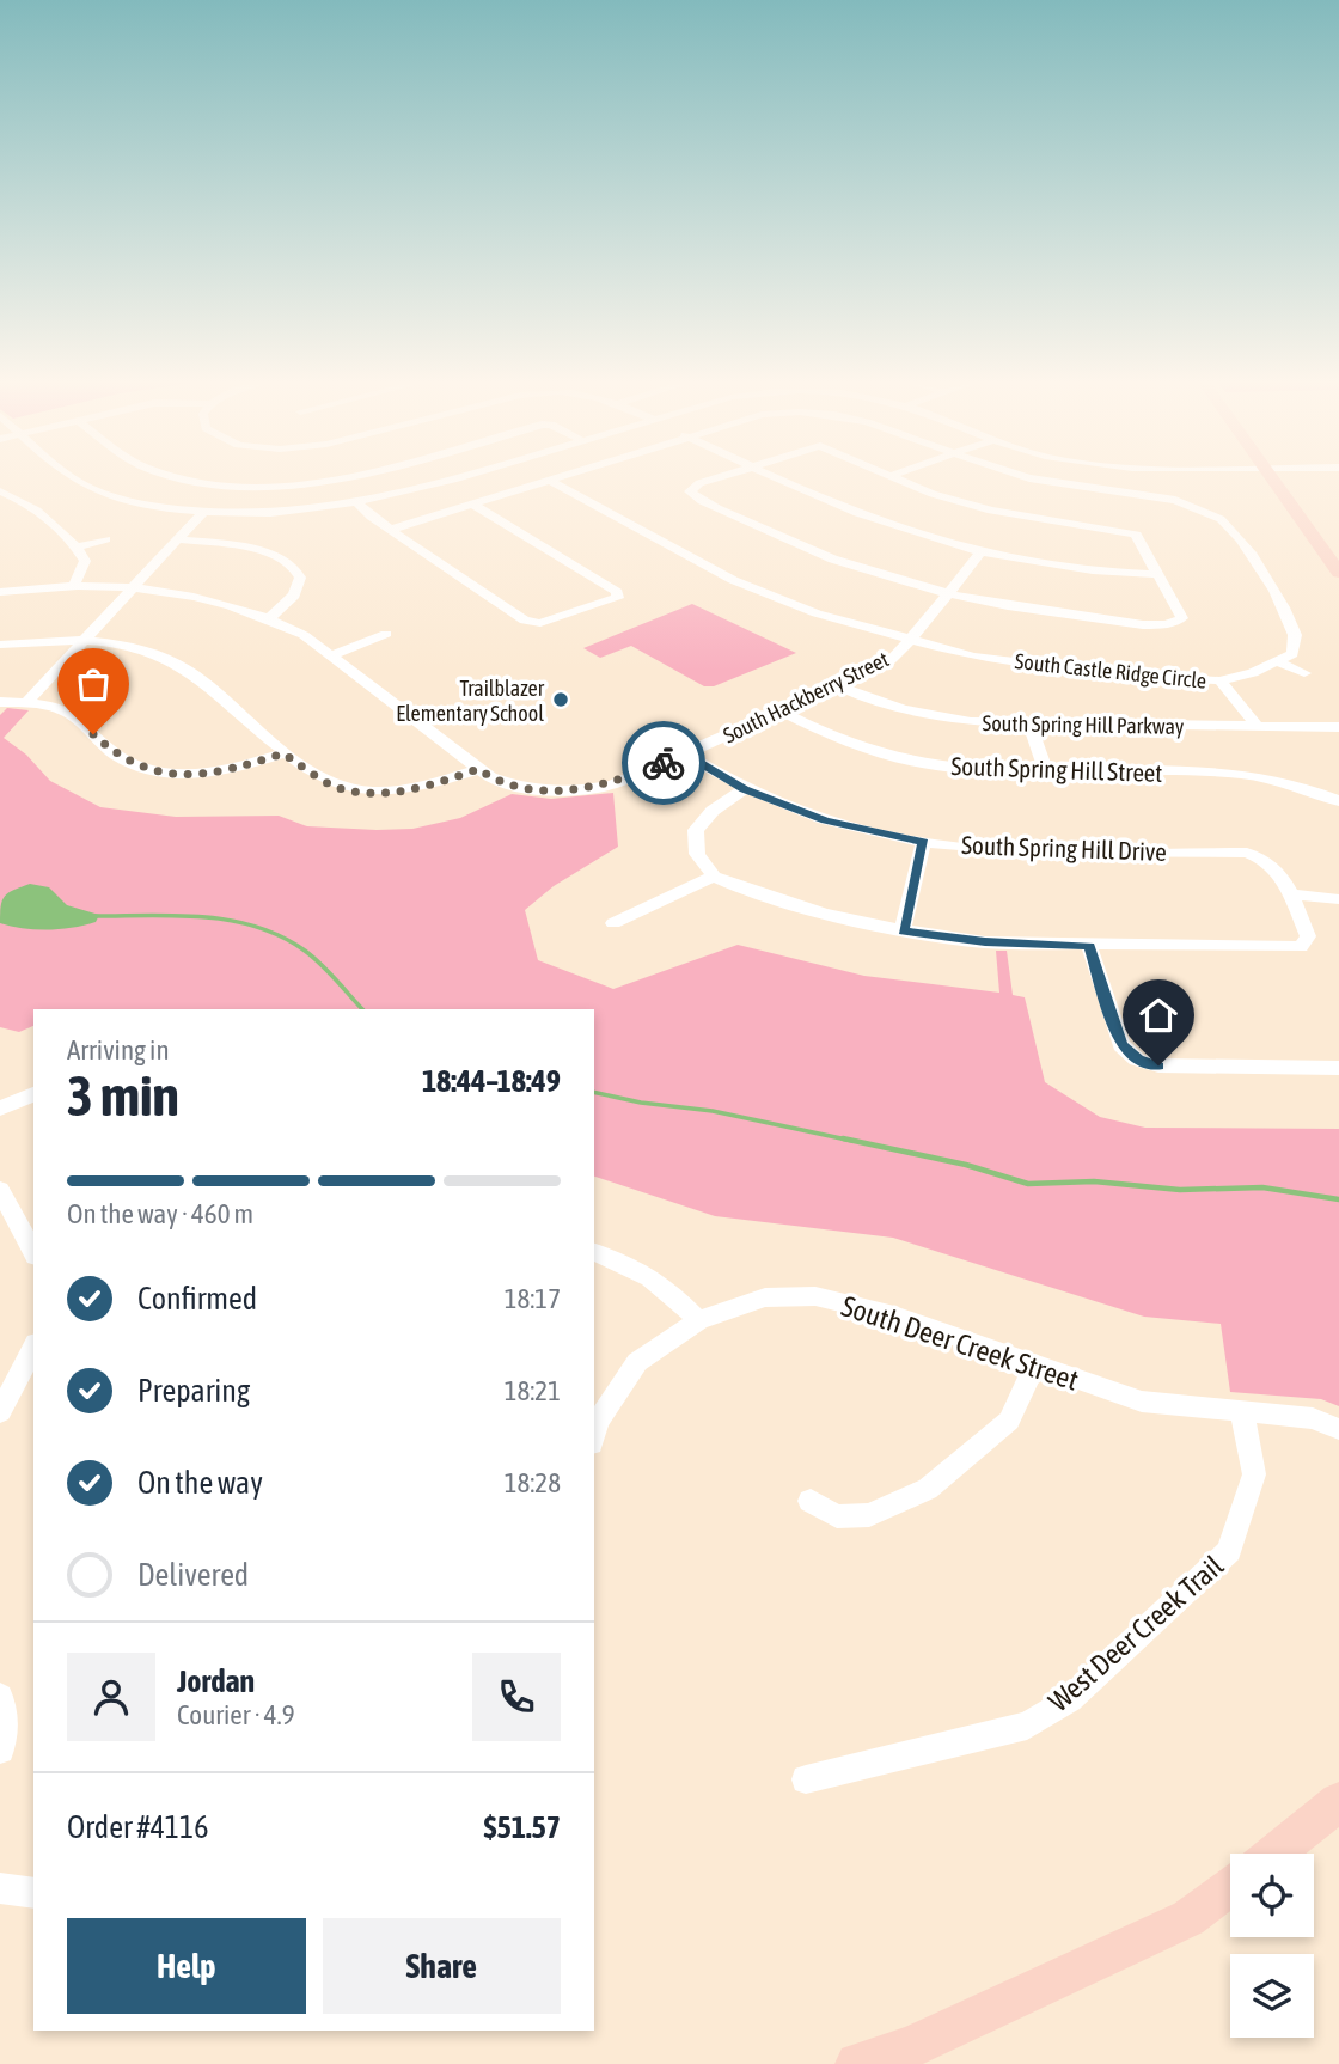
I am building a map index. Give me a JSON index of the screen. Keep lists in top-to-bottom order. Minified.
{"streets":{"street":["South Castle Ridge Circle","South Hackberry Street","South Spring Hill Parkway","South Spring Hill Street","South Spring Hill Drive","South Deer Creek Street","West Deer Creek Trail"]},"crossings":[["South Castle Ridge Circle","South Hackberry Street"],["South Hackberry Street","South Spring Hill Parkway"],["South Hackberry Street","South Spring Hill Street"],["South Hackberry Street","South Spring Hill Drive"],["South Deer Creek Street","West Deer Creek Trail"]],"places":["Trailblazer Elementary School"],"page":{"heading":["3 min","Arriving in","18:44–18:49"],"panel":["Jordan","Courier · 4.9","Order #4116","$51.57"],"bar":"On the way · 460 m","list":[["Confirmed","18:17"],["Preparing","18:21"],["On the way","18:28"],"Delivered"],"buttons":["Help","Share"]}}
